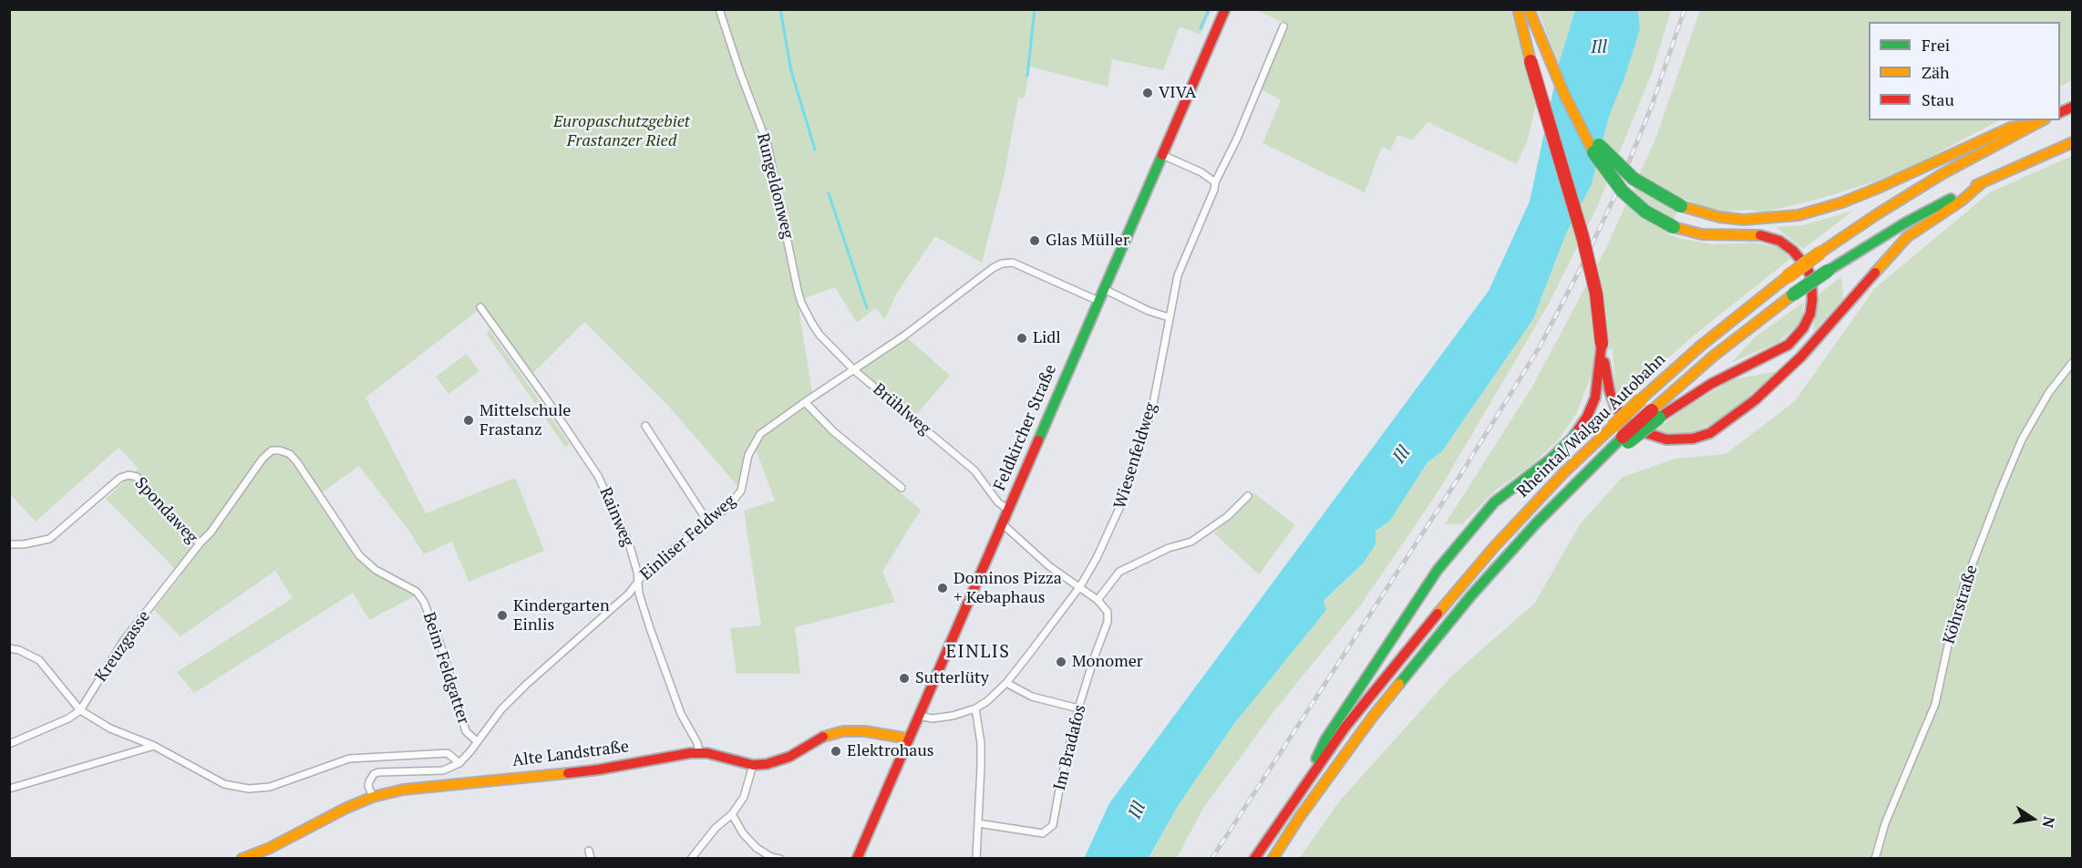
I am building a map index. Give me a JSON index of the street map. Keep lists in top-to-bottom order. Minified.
{"streets":{"main road":["Rheintal/Walgau Autobahn","Feldkircher Straße","Alte Landstraße"],"street":["Rungeldonweg","Brühlweg","Wiesenfeldweg","Spondaweg","Rainweg","Einliser Feldweg","Köhrstraße","Kreuzgasse","Beim Feldgatter","Im Bradafos"]},"crossings":[["Rungeldonweg","Brühlweg"],["Brühlweg","Feldkircher Straße"],["Brühlweg","Einliser Feldweg"],["Feldkircher Straße","Wiesenfeldweg"],["Feldkircher Straße","Einliser Feldweg"],["Feldkircher Straße","Alte Landstraße"],["Wiesenfeldweg","Im Bradafos"],["Spondaweg","Kreuzgasse"],["Spondaweg","Beim Feldgatter"],["Rainweg","Einliser Feldweg"],["Rainweg","Alte Landstraße"],["Einliser Feldweg","Beim Feldgatter"]],"districts":["EINLIS"],"water":["Ill"],"parks":["Europaschutzgebiet Frastanzer Ried"],"places":["VIVA","Glas Müller","Lidl","Mittelschule Frastanz","Dominos Pizza + Kebaphaus","Kindergarten Einlis","Monomer","Sutterlüty","Elektrohaus"],"legend":["Frei","Zäh","Stau"],"north":"right"}
